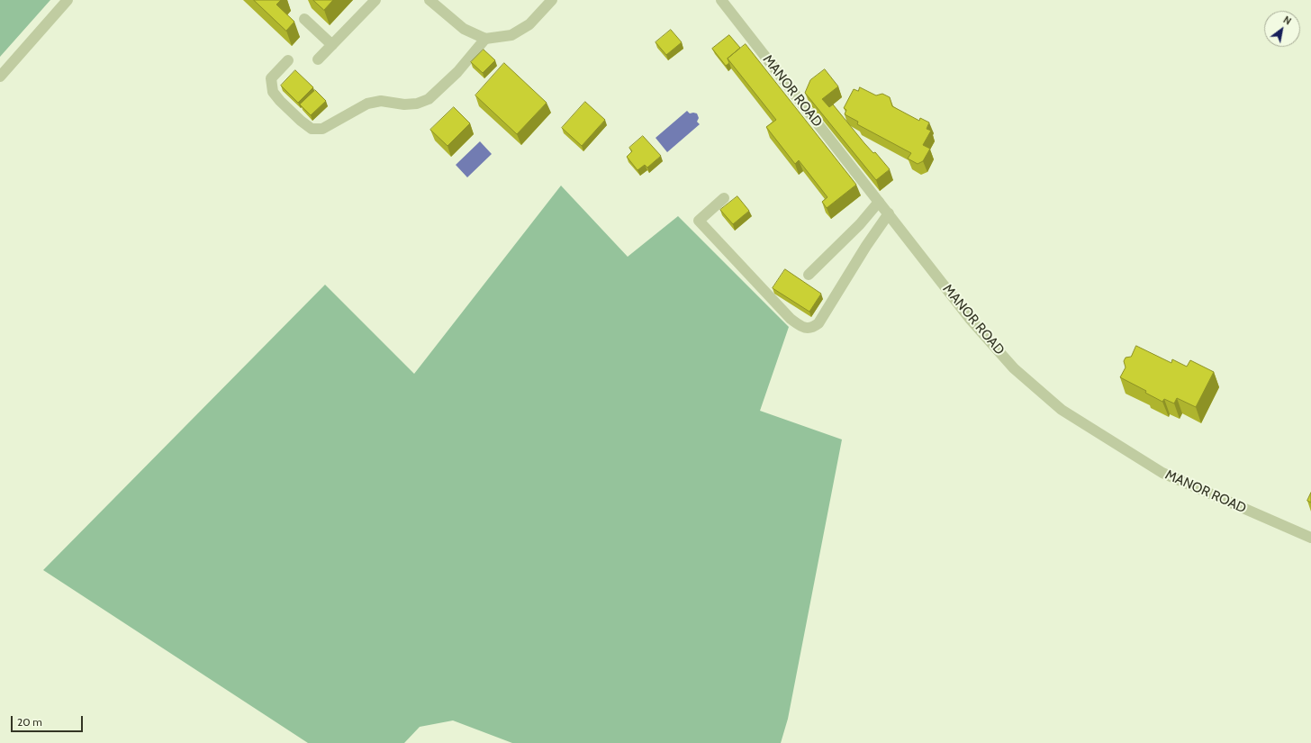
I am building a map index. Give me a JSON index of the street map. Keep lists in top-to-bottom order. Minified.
{"streets":{"street":["MANOR ROAD"]},"scale_bar":"20 m","north":"top right"}
